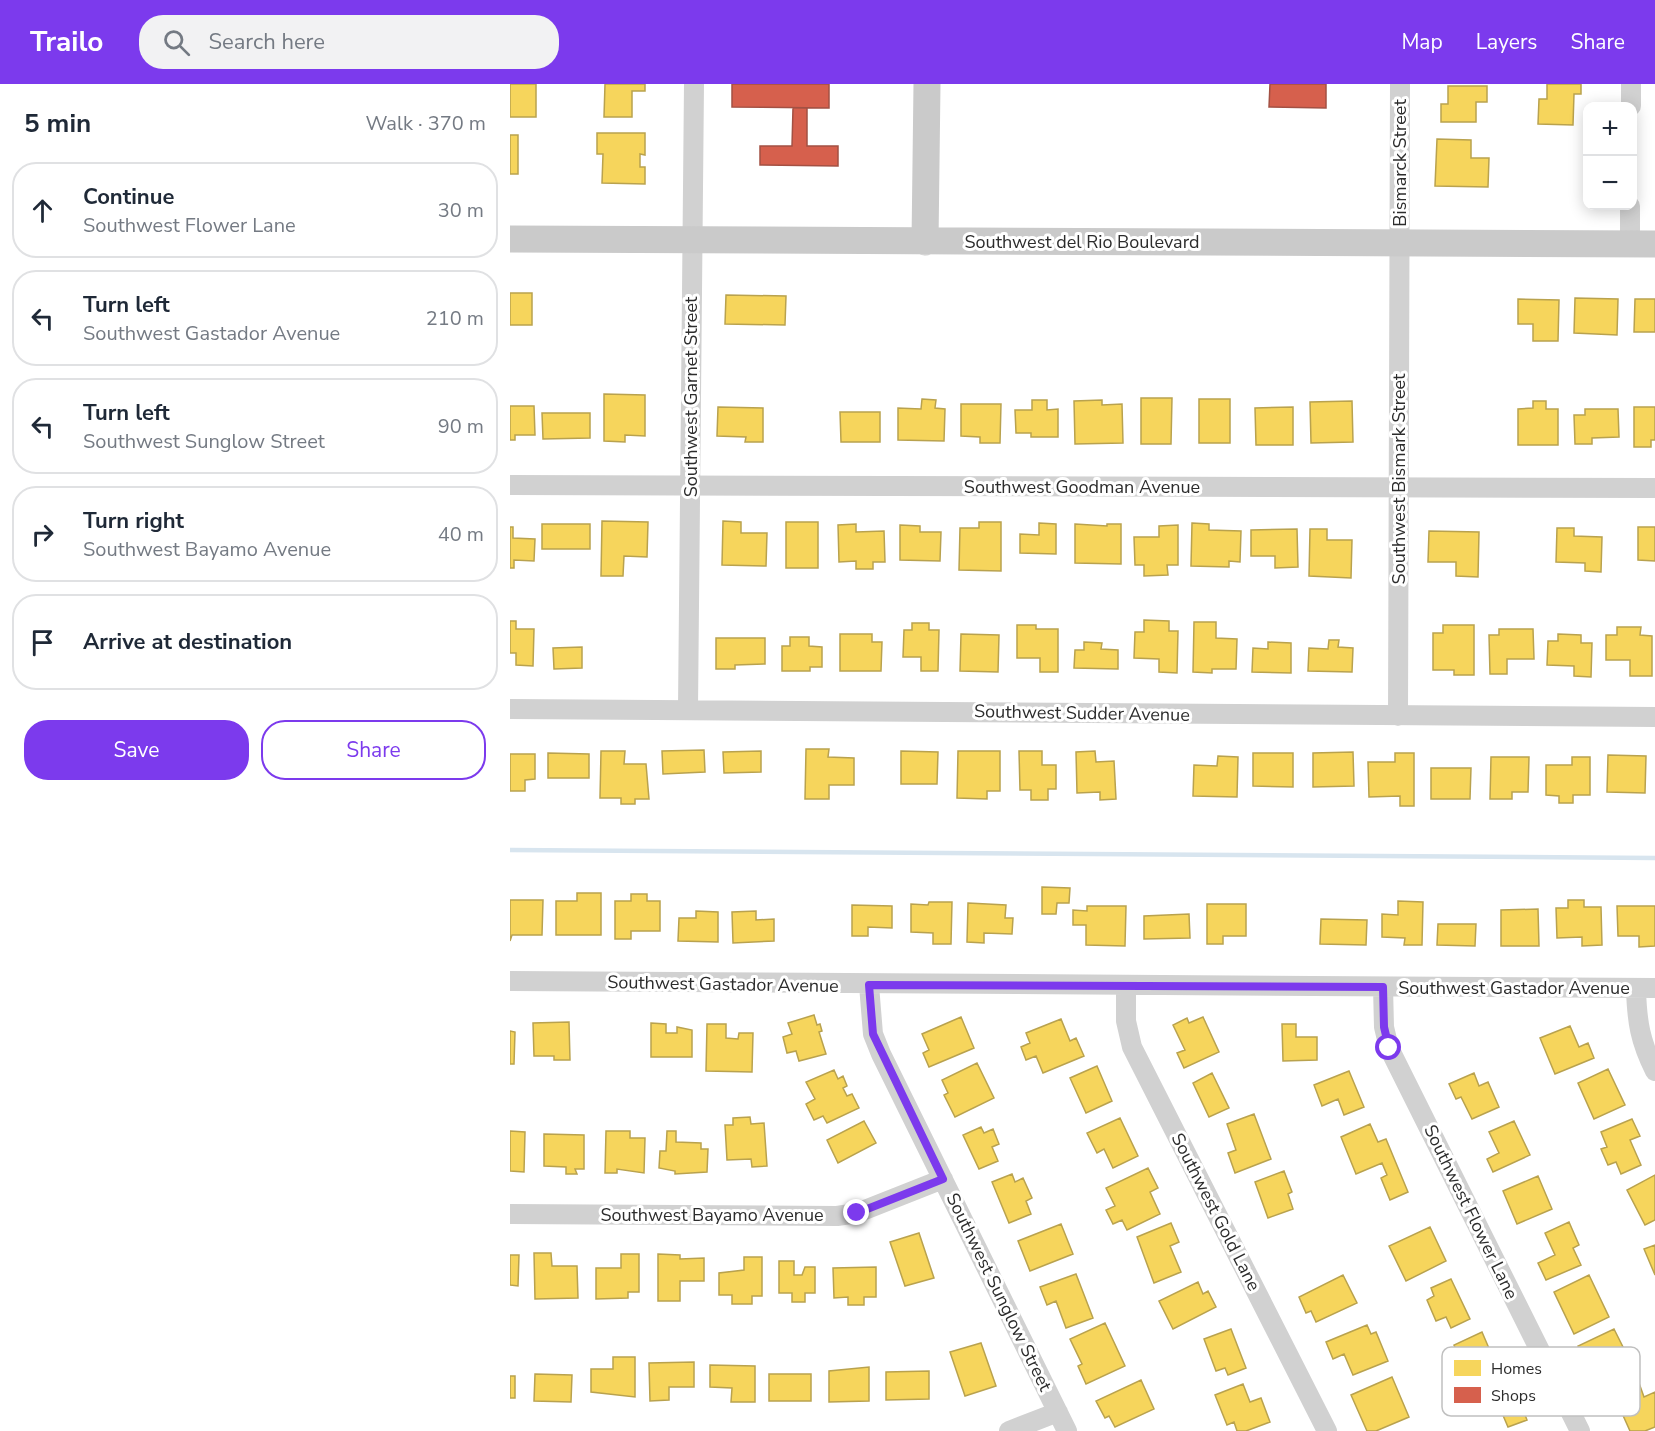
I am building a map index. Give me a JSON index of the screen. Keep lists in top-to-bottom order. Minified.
{"streets":{"street":["Bismarck Street","Southwest del Rio Boulevard","Southwest Garnet Street","Southwest Bismark Street","Southwest Goodman Avenue","Southwest Sudder Avenue","Southwest Gastador Avenue","Southwest Gold Lane","Southwest Flower Lane","Southwest Bayamo Avenue","Southwest Sunglow Street"]},"crossings":[["Bismarck Street","Southwest del Rio Boulevard"],["Bismarck Street","Southwest Bismark Street"],["Southwest del Rio Boulevard","Southwest Garnet Street"],["Southwest del Rio Boulevard","Southwest Bismark Street"],["Southwest Garnet Street","Southwest Goodman Avenue"],["Southwest Garnet Street","Southwest Sudder Avenue"],["Southwest Bismark Street","Southwest Goodman Avenue"],["Southwest Bismark Street","Southwest Sudder Avenue"],["Southwest Gastador Avenue","Southwest Gold Lane"],["Southwest Gastador Avenue","Southwest Flower Lane"],["Southwest Gastador Avenue","Southwest Sunglow Street"],["Southwest Bayamo Avenue","Southwest Sunglow Street"]],"legend":["Homes","Shops"],"page":{"header":"Trailo","search":"Search here","nav":["Map","Layers","Share"],"heading":["5 min","Walk · 370 m"],"map_buttons":["+","−"],"list":[["Continue","Southwest Flower Lane","30 m"],["Turn left","Southwest Gastador Avenue","210 m"],["Turn left","Southwest Sunglow Street","90 m"],["Turn right","Southwest Bayamo Avenue","40 m"],"Arrive at destination"],"buttons":["Save","Share"]}}
